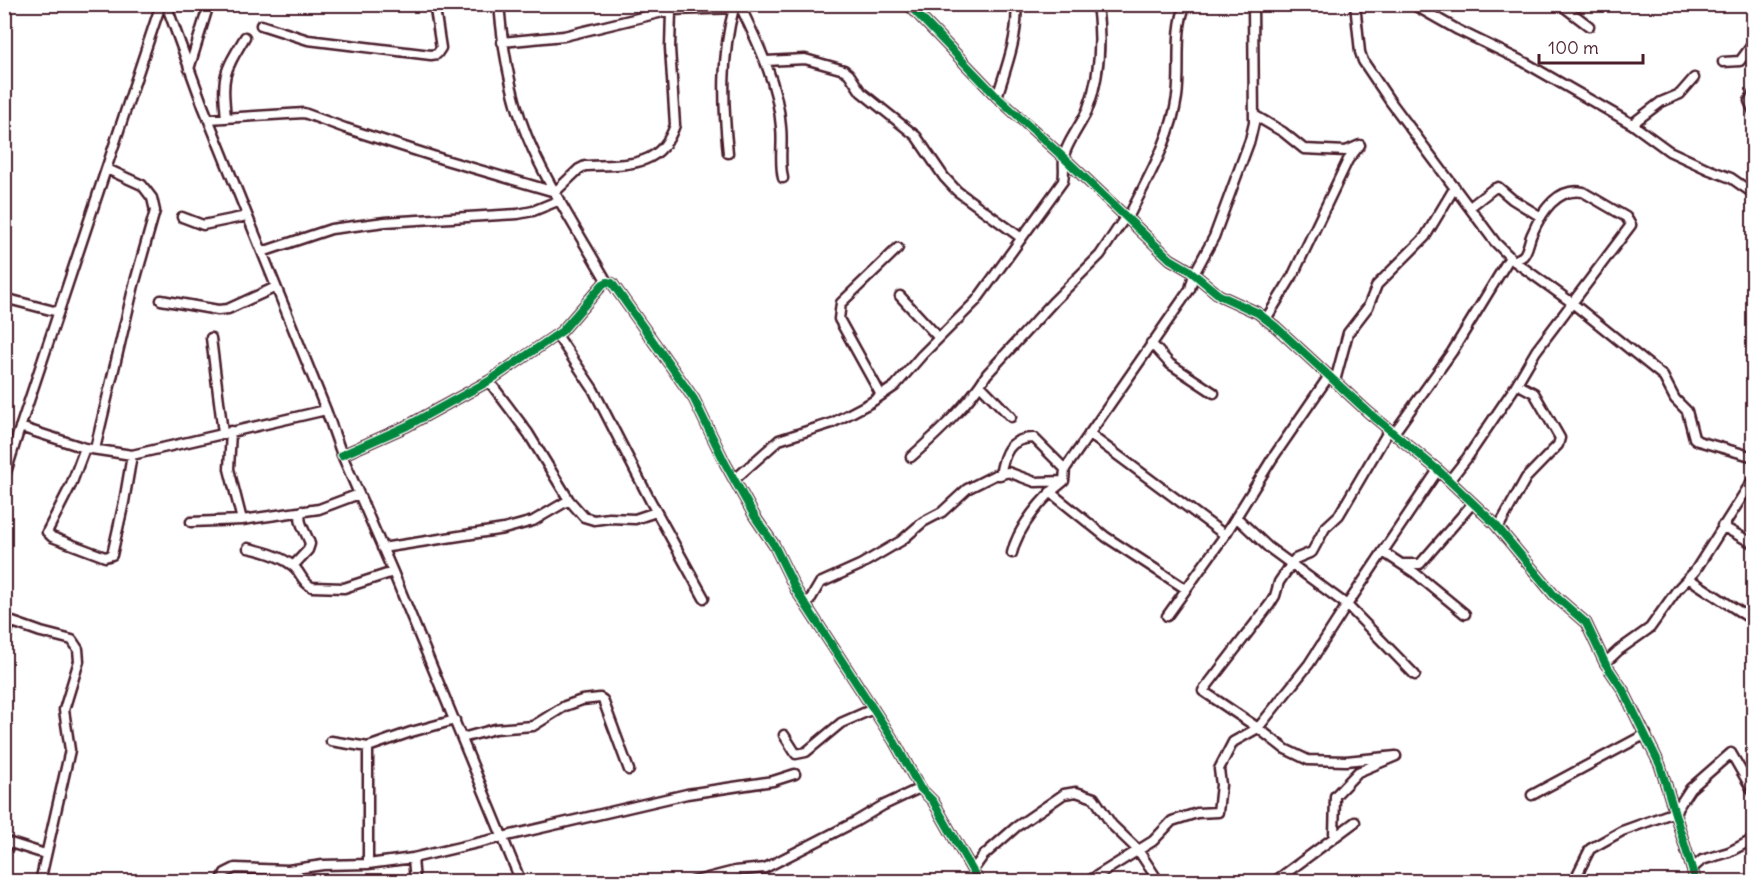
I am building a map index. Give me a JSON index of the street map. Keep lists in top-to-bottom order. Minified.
{"scale_bar":"100 m"}
